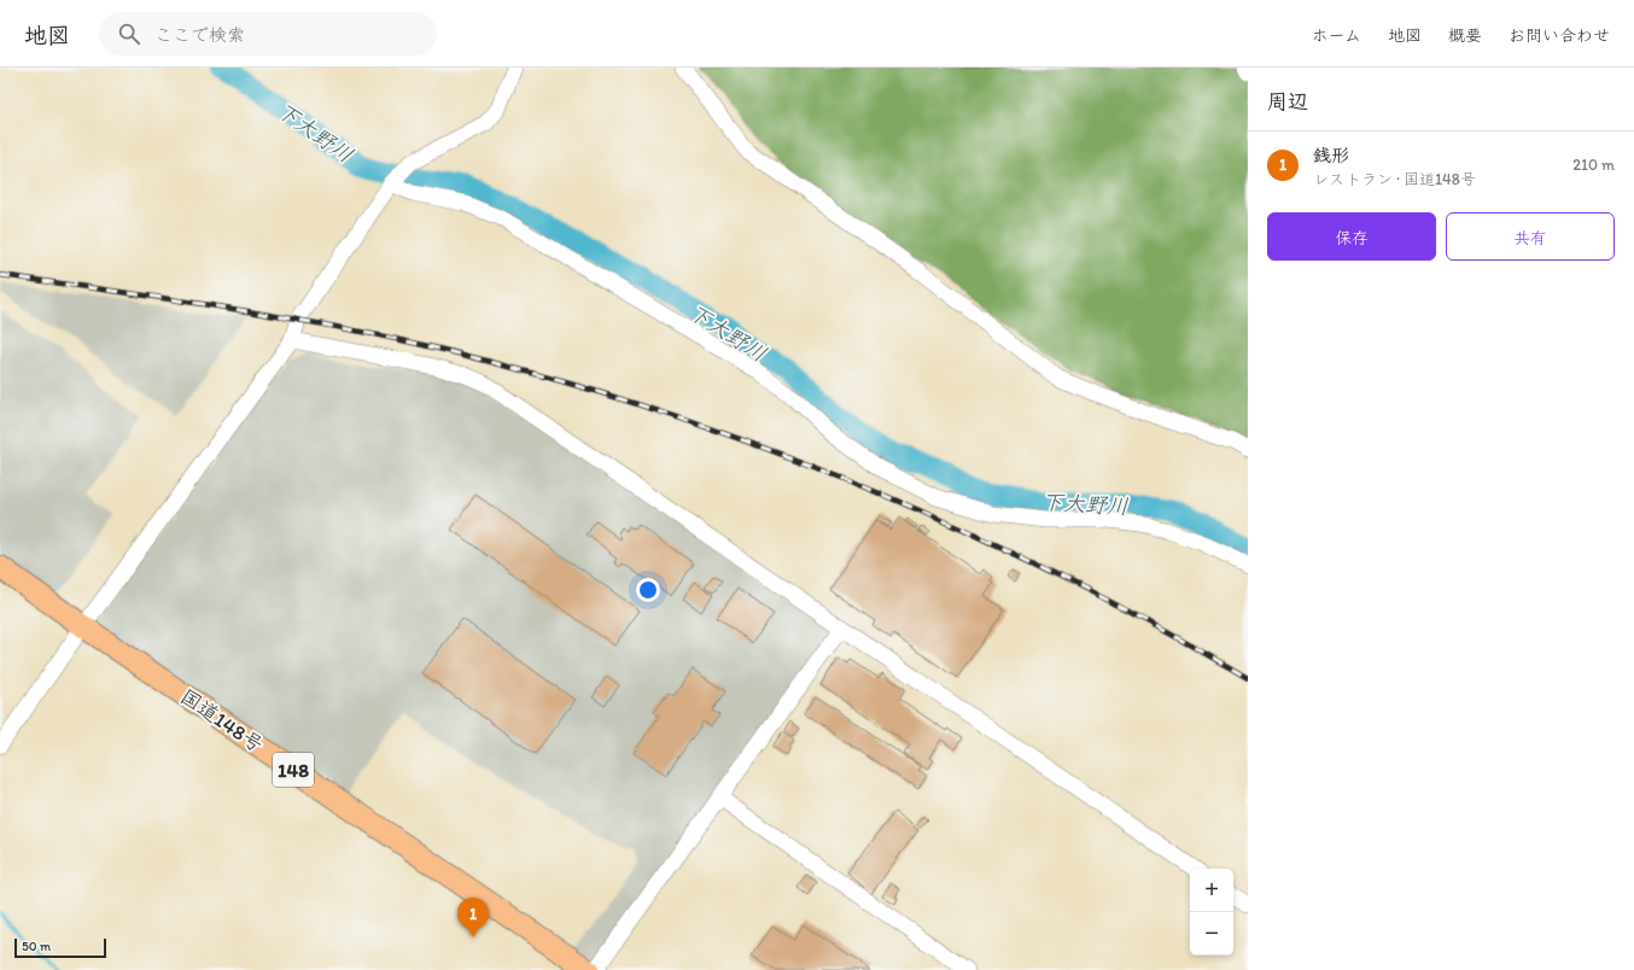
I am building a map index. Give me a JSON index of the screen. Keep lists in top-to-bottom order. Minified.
{"streets":{"highway":["国道148号","148"]},"water":["下大野川"],"scale_bar":"50 m","page":{"header":"地図","search":"ここで検索","nav":["ホーム","地図","概要","お問い合わせ"],"heading":"周辺","list":[{"mark":"1","name":"銭形","note":"レストラン · 国道148号","value":"210 m"}],"buttons":["保存","共有"],"map_buttons":["+","−"],"pins":"1","scale":"50 m"}}
